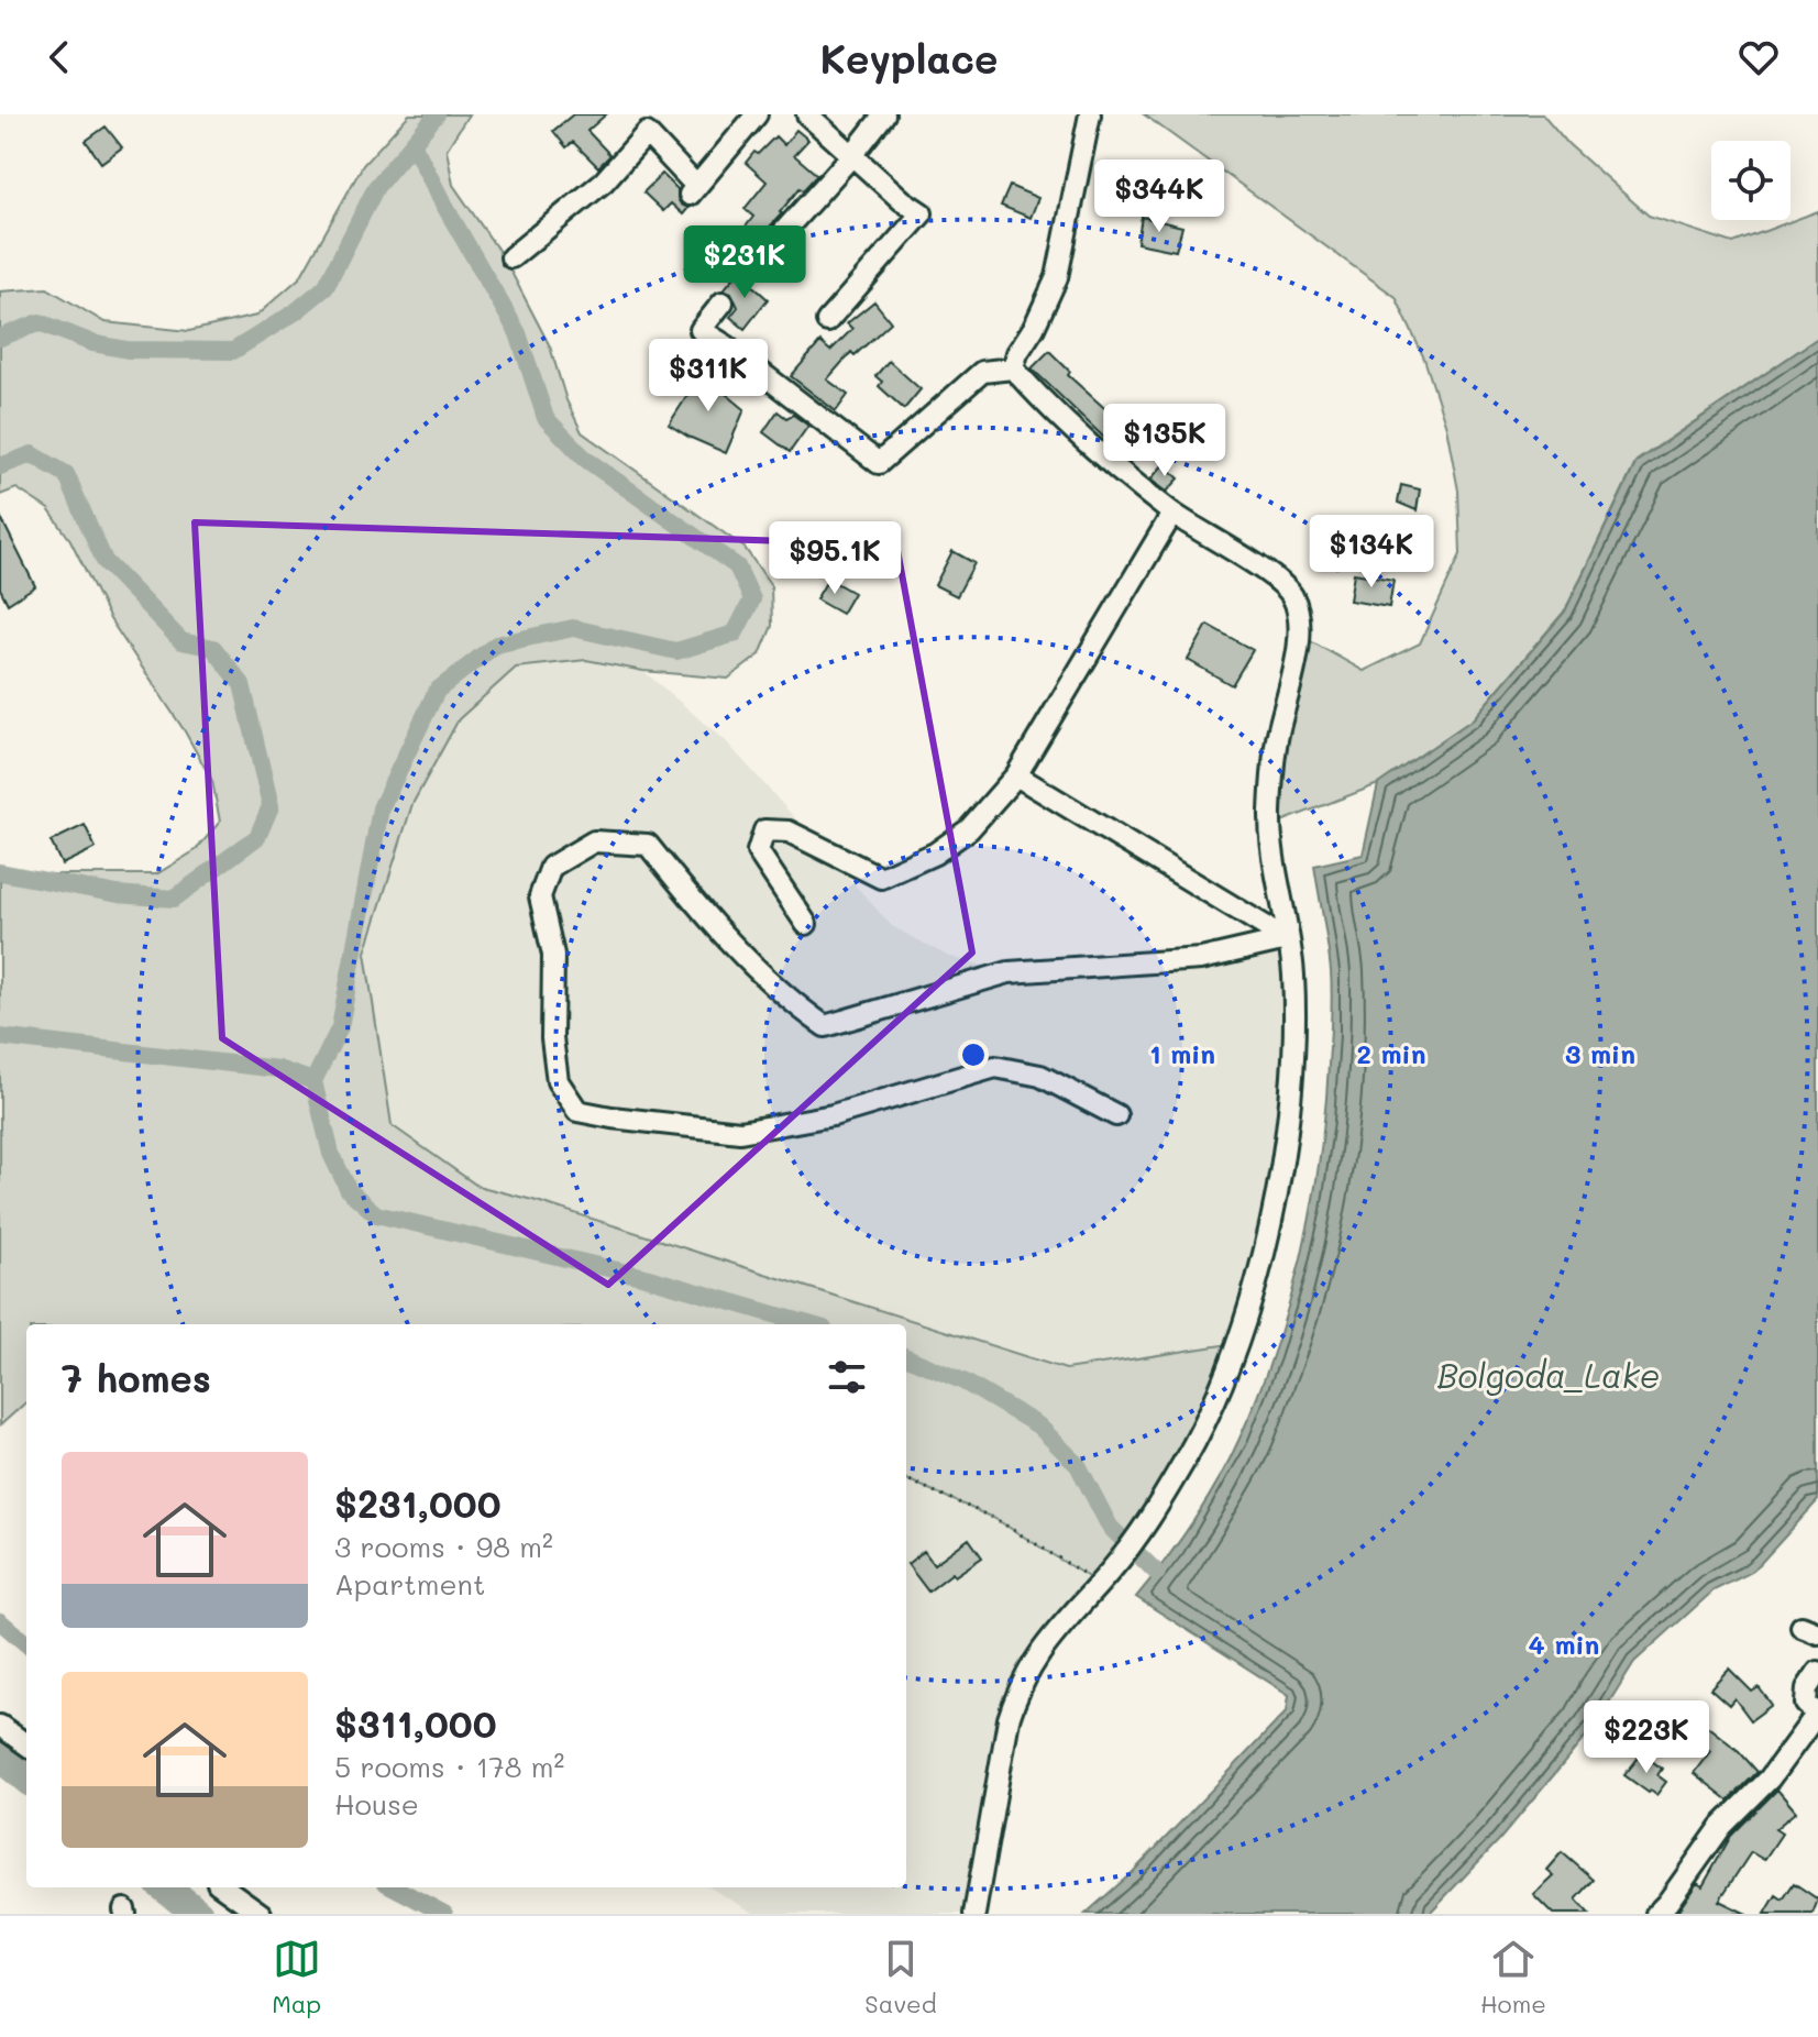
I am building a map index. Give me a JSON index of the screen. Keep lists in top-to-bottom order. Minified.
{"water":["Bolgoda_Lake"],"page":{"header":"Keyplace","price":["$344K","$231K","$311K","$135K","$134K","$95.1K","$223K"],"heading":"7 homes","list":[{"name":"$231,000","note":"3 rooms · 98 m² · Apartment"},{"name":"$311,000","note":"5 rooms · 178 m² · House"}],"tabs":["Map","Saved","Home"]},"rings":["1 min","2 min","3 min","4 min"]}
